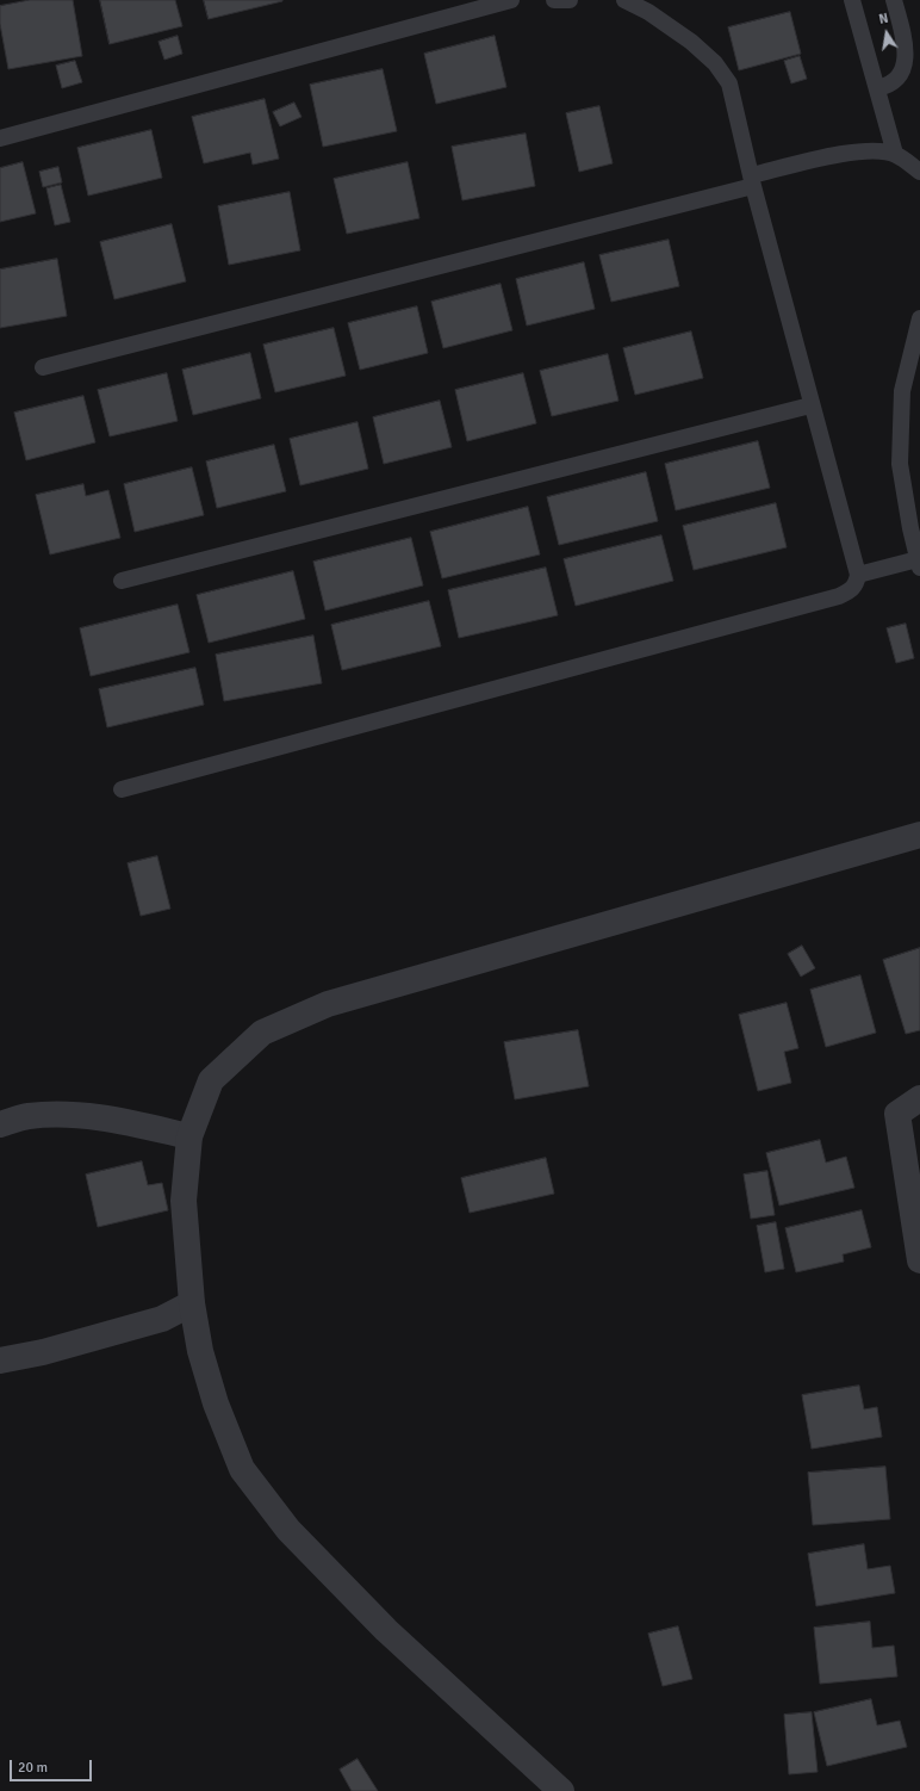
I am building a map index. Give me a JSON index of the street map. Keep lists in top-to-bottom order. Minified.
{"scale_bar":"20 m","north":"top"}
